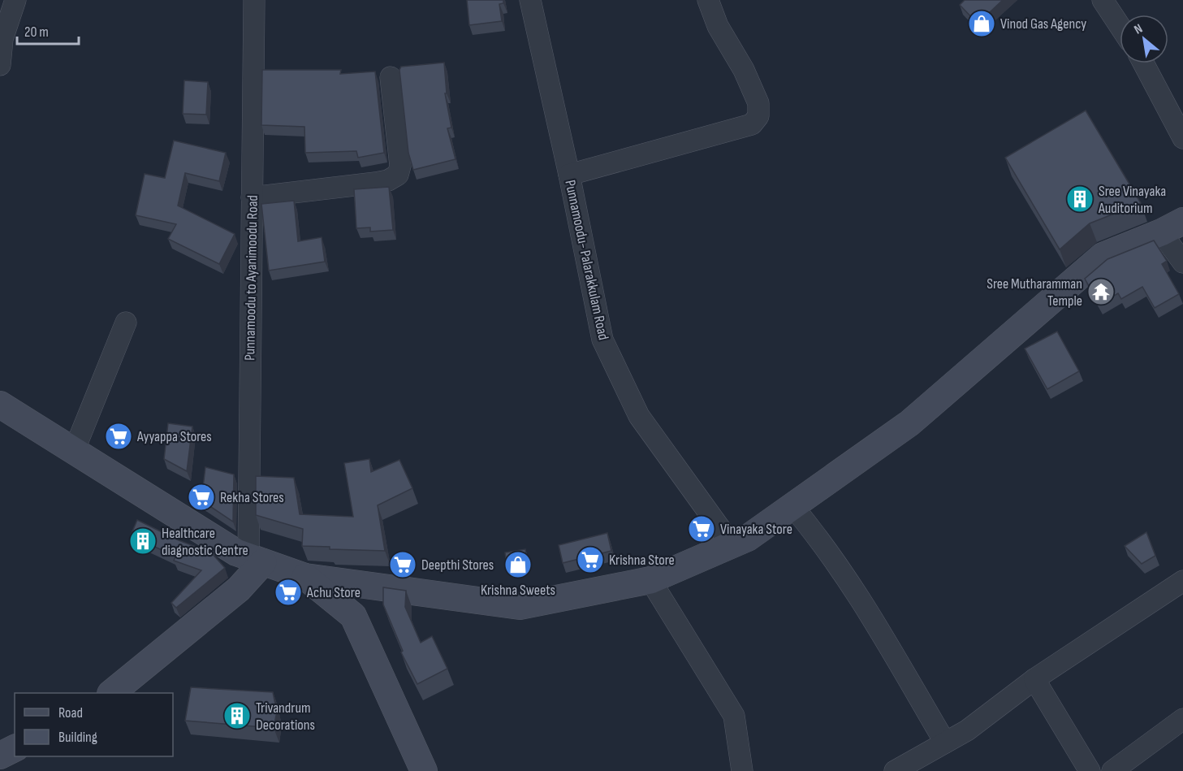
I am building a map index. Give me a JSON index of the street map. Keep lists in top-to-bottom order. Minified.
{"streets":{"street":["Punnamoodu- Palarakkulam Road","Punnamoodu to Ayanimoodu Road"]},"places":{"shop":["Vinod Gas Agency","Krishna Sweets"],"building":["Sree Vinayaka Auditorium","Healthcare diagnostic Centre","Trivandrum Decorations"],"temple":["Sree Mutharamman Temple"],"supermarket":["Ayyappa Stores","Rekha Stores","Vinayaka Store","Krishna Store","Deepthi Stores","Achu Store"]},"legend":["Road","Building"],"scale_bar":"20 m","north":"top left"}
